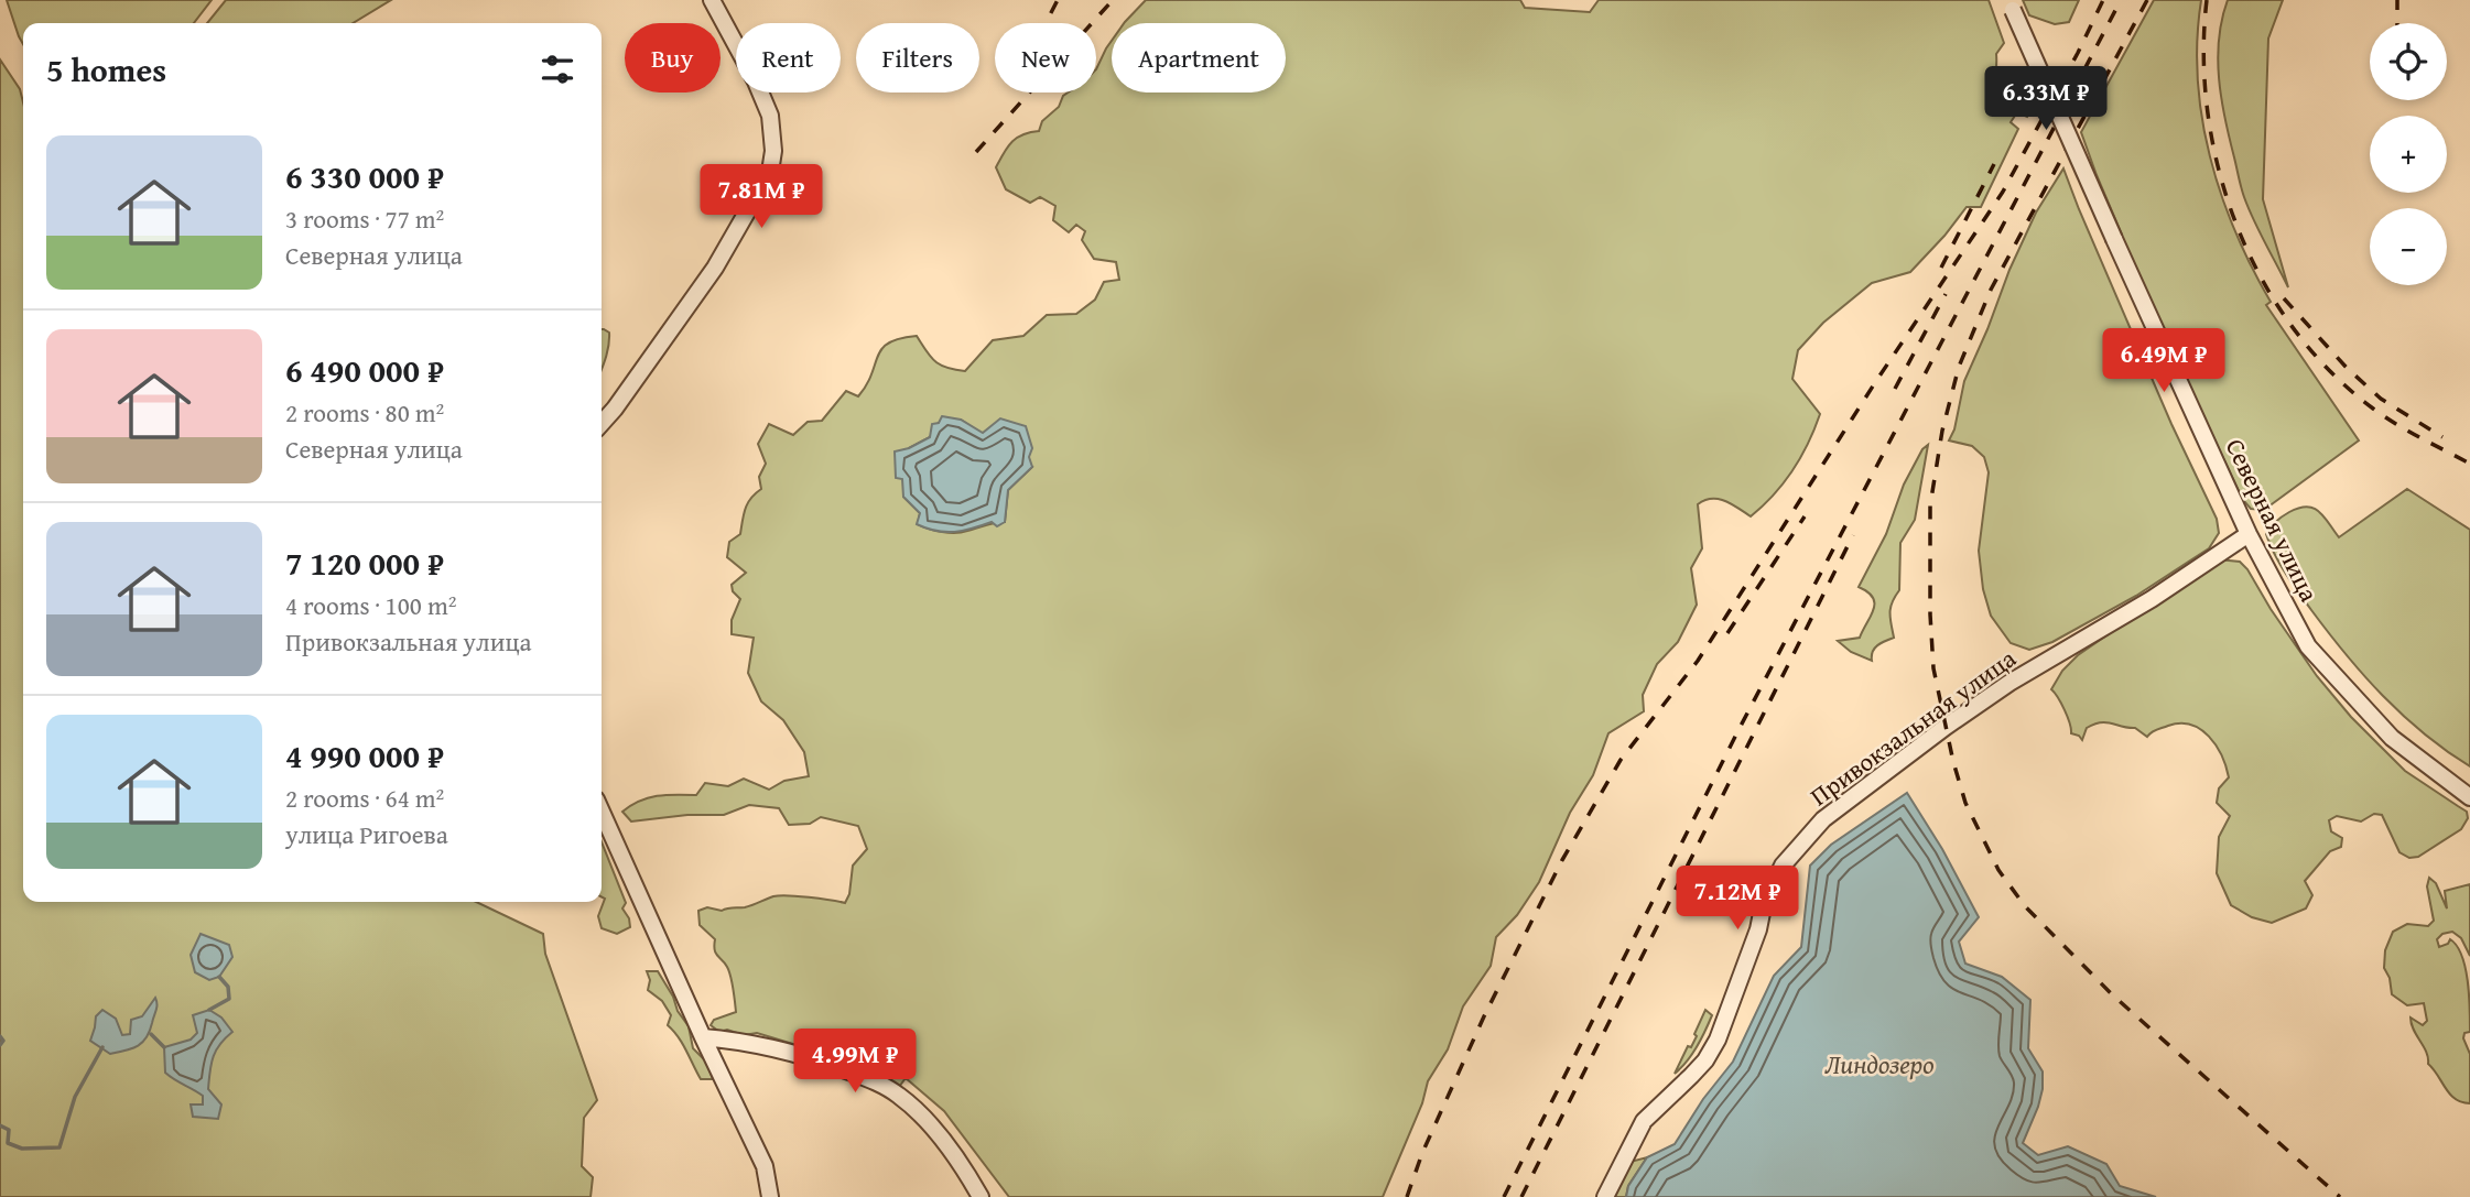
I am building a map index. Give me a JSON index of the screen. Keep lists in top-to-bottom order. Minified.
{"streets":{"street":["Северная улица","Привокзальная улица"]},"crossings":[["Северная улица","Привокзальная улица"]],"water":["Линдозеро"],"page":{"map_buttons":["+","−"],"chip":["Buy","Rent","Filters","New","Apartment"],"heading":"5 homes","price":["6.33M ₽","7.81M ₽","6.49M ₽","7.12M ₽","4.99M ₽"],"list":[{"name":"6 330 000 ₽","note":"3 rooms · 77 m² · Северная улица"},{"name":"6 490 000 ₽","note":"2 rooms · 80 m² · Северная улица"},{"name":"7 120 000 ₽","note":"4 rooms · 100 m² · Привокзальная улица"},{"name":"4 990 000 ₽","note":"2 rooms · 64 m² · улица Ригоева"}]}}
